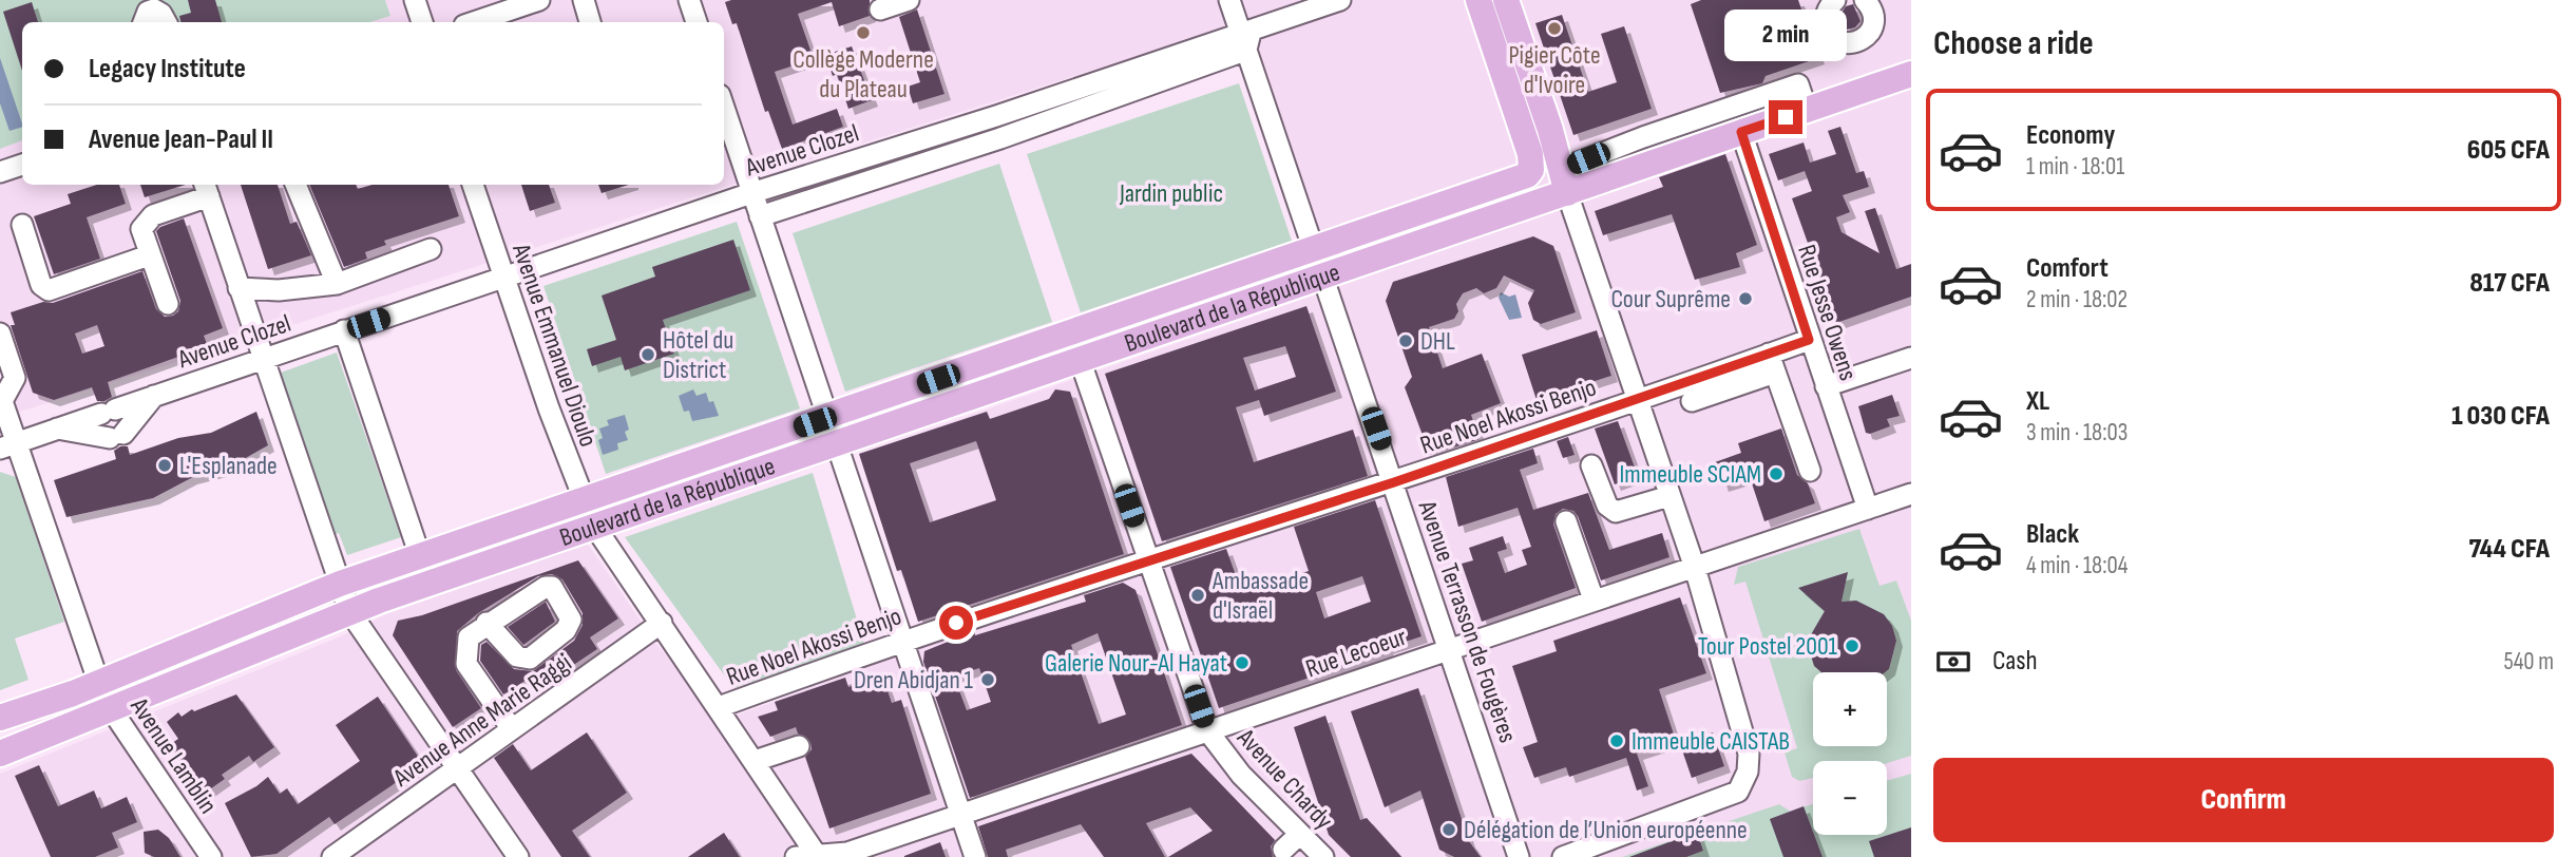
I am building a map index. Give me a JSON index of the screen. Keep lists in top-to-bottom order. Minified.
{"streets":{"main road":["Boulevard de la République"],"street":["Avenue Clozel","Rue Jesse Owens","Avenue Emmanuel Dioulo","Rue Noel Akossi Benjo","Avenue Terrasson de Fougères","Rue Lecoeur","Avenue Anne Marie Raggi","Avenue Lamblin","Avenue Chardy"]},"crossings":[["Avenue Clozel","Avenue Emmanuel Dioulo"],["Avenue Clozel","Avenue Terrasson de Fougères"],["Avenue Clozel","Avenue Lamblin"],["Boulevard de la République","Rue Jesse Owens"],["Boulevard de la République","Avenue Emmanuel Dioulo"],["Boulevard de la République","Avenue Terrasson de Fougères"],["Boulevard de la République","Avenue Lamblin"],["Boulevard de la République","Avenue Chardy"],["Rue Jesse Owens","Rue Noel Akossi Benjo"],["Rue Jesse Owens","Rue Lecoeur"],["Avenue Emmanuel Dioulo","Rue Noel Akossi Benjo"],["Avenue Emmanuel Dioulo","Rue Lecoeur"],["Avenue Emmanuel Dioulo","Avenue Anne Marie Raggi"],["Rue Noel Akossi Benjo","Avenue Terrasson de Fougères"],["Rue Noel Akossi Benjo","Avenue Chardy"],["Avenue Terrasson de Fougères","Rue Lecoeur"],["Rue Lecoeur","Avenue Chardy"]],"parks":["Jardin public"],"places":["Pigier Côte d'Ivoire","Collège Moderne du Plateau","Cour Suprême","DHL","Hôtel du District","L'Esplanade","Immeuble SCIAM","Ambassade d'Israël","Tour Postel 2001","Galerie Nour-Al Hayat","Dren Abidjan 1","Immeuble CAISTAB","Délégation de l’Union européenne"],"page":{"heading":"Choose a ride","bubble":"2 min","banner":["Legacy Institute","Avenue Jean-Paul II"],"list":[{"name":"Economy","note":"1 min · 18:01","value":"605 CFA"},{"name":"Comfort","note":"2 min · 18:02","value":"817 CFA"},{"name":"XL","note":"3 min · 18:03","value":"1 030 CFA"},{"name":"Black","note":"4 min · 18:04","value":"744 CFA"}],"pay":["Cash","540 m"],"map_buttons":["+","−"],"buttons":"Confirm"}}
